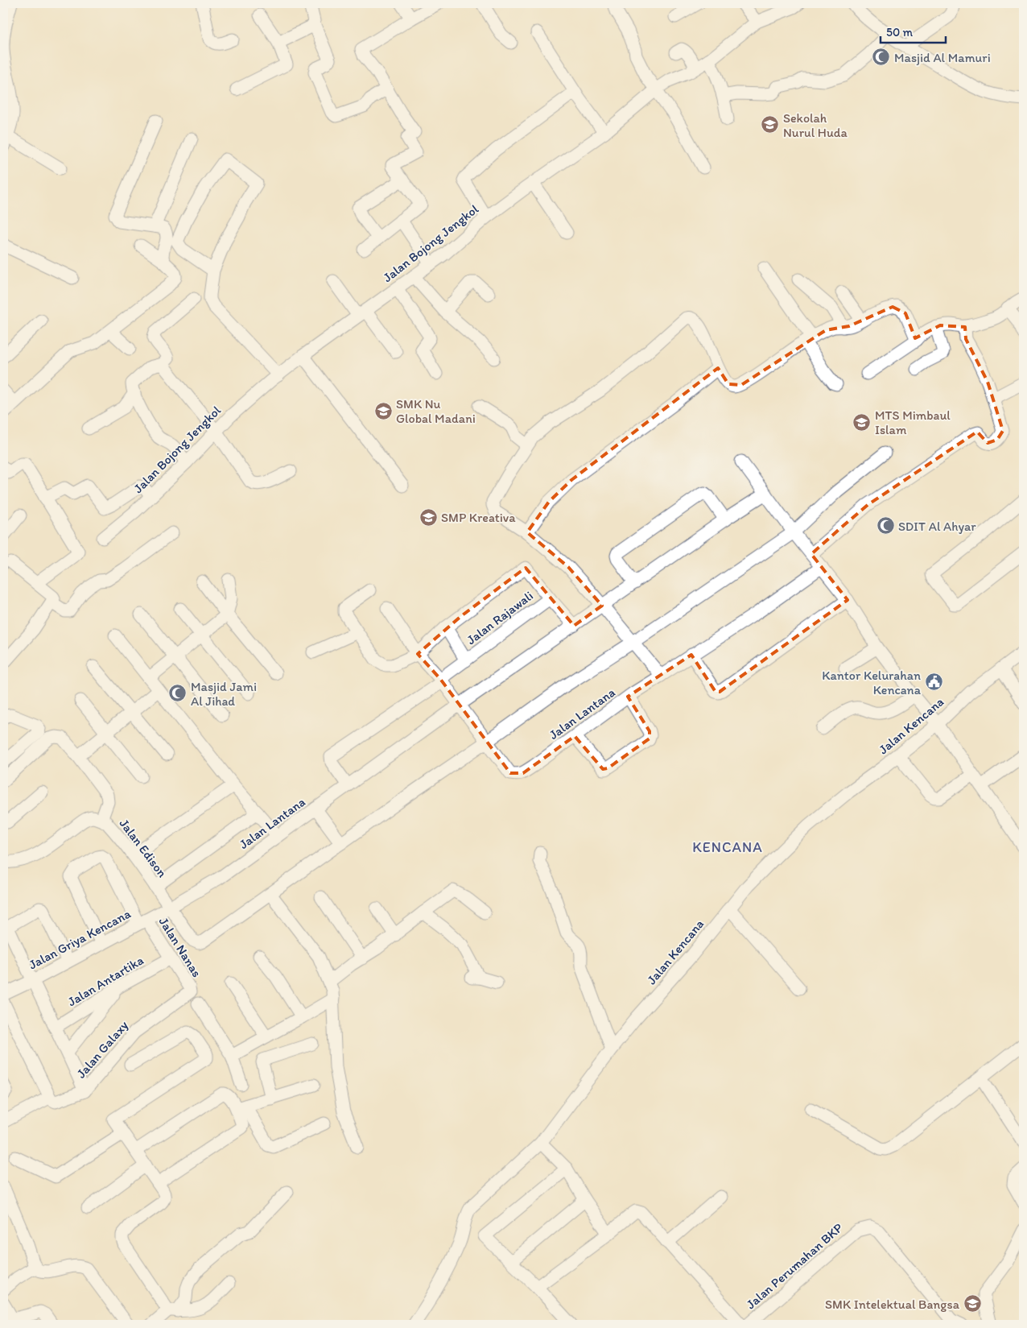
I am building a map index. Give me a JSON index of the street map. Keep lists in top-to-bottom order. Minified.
{"streets":{"street":["Jalan Bojong Jengkol","Jalan Rajawali","Jalan Lantana","Jalan Kencana","Jalan Edison","Jalan Griya Kencana","Jalan Nanas","Jalan Antartika","Jalan Galaxy","Jalan Perumahan BKP"]},"crossings":[["Jalan Rajawali","Jalan Lantana"],["Jalan Lantana","Jalan Edison"],["Jalan Lantana","Jalan Griya Kencana"],["Jalan Edison","Jalan Griya Kencana"],["Jalan Griya Kencana","Jalan Nanas"],["Jalan Nanas","Jalan Antartika"],["Jalan Nanas","Jalan Galaxy"]],"districts":["KENCANA"],"places":{"mosque":["Masjid Al Mamuri","SDIT Al Ahyar","Masjid Jami Al Jihad"],"school or university":["Sekolah Nurul Huda","SMK Nu Global Madani","MTS Mimbaul Islam","SMP Kreativa","SMK Intelektual Bangsa"],"public building":["Kantor Kelurahan Kencana"]},"scale_bar":"50 m"}
